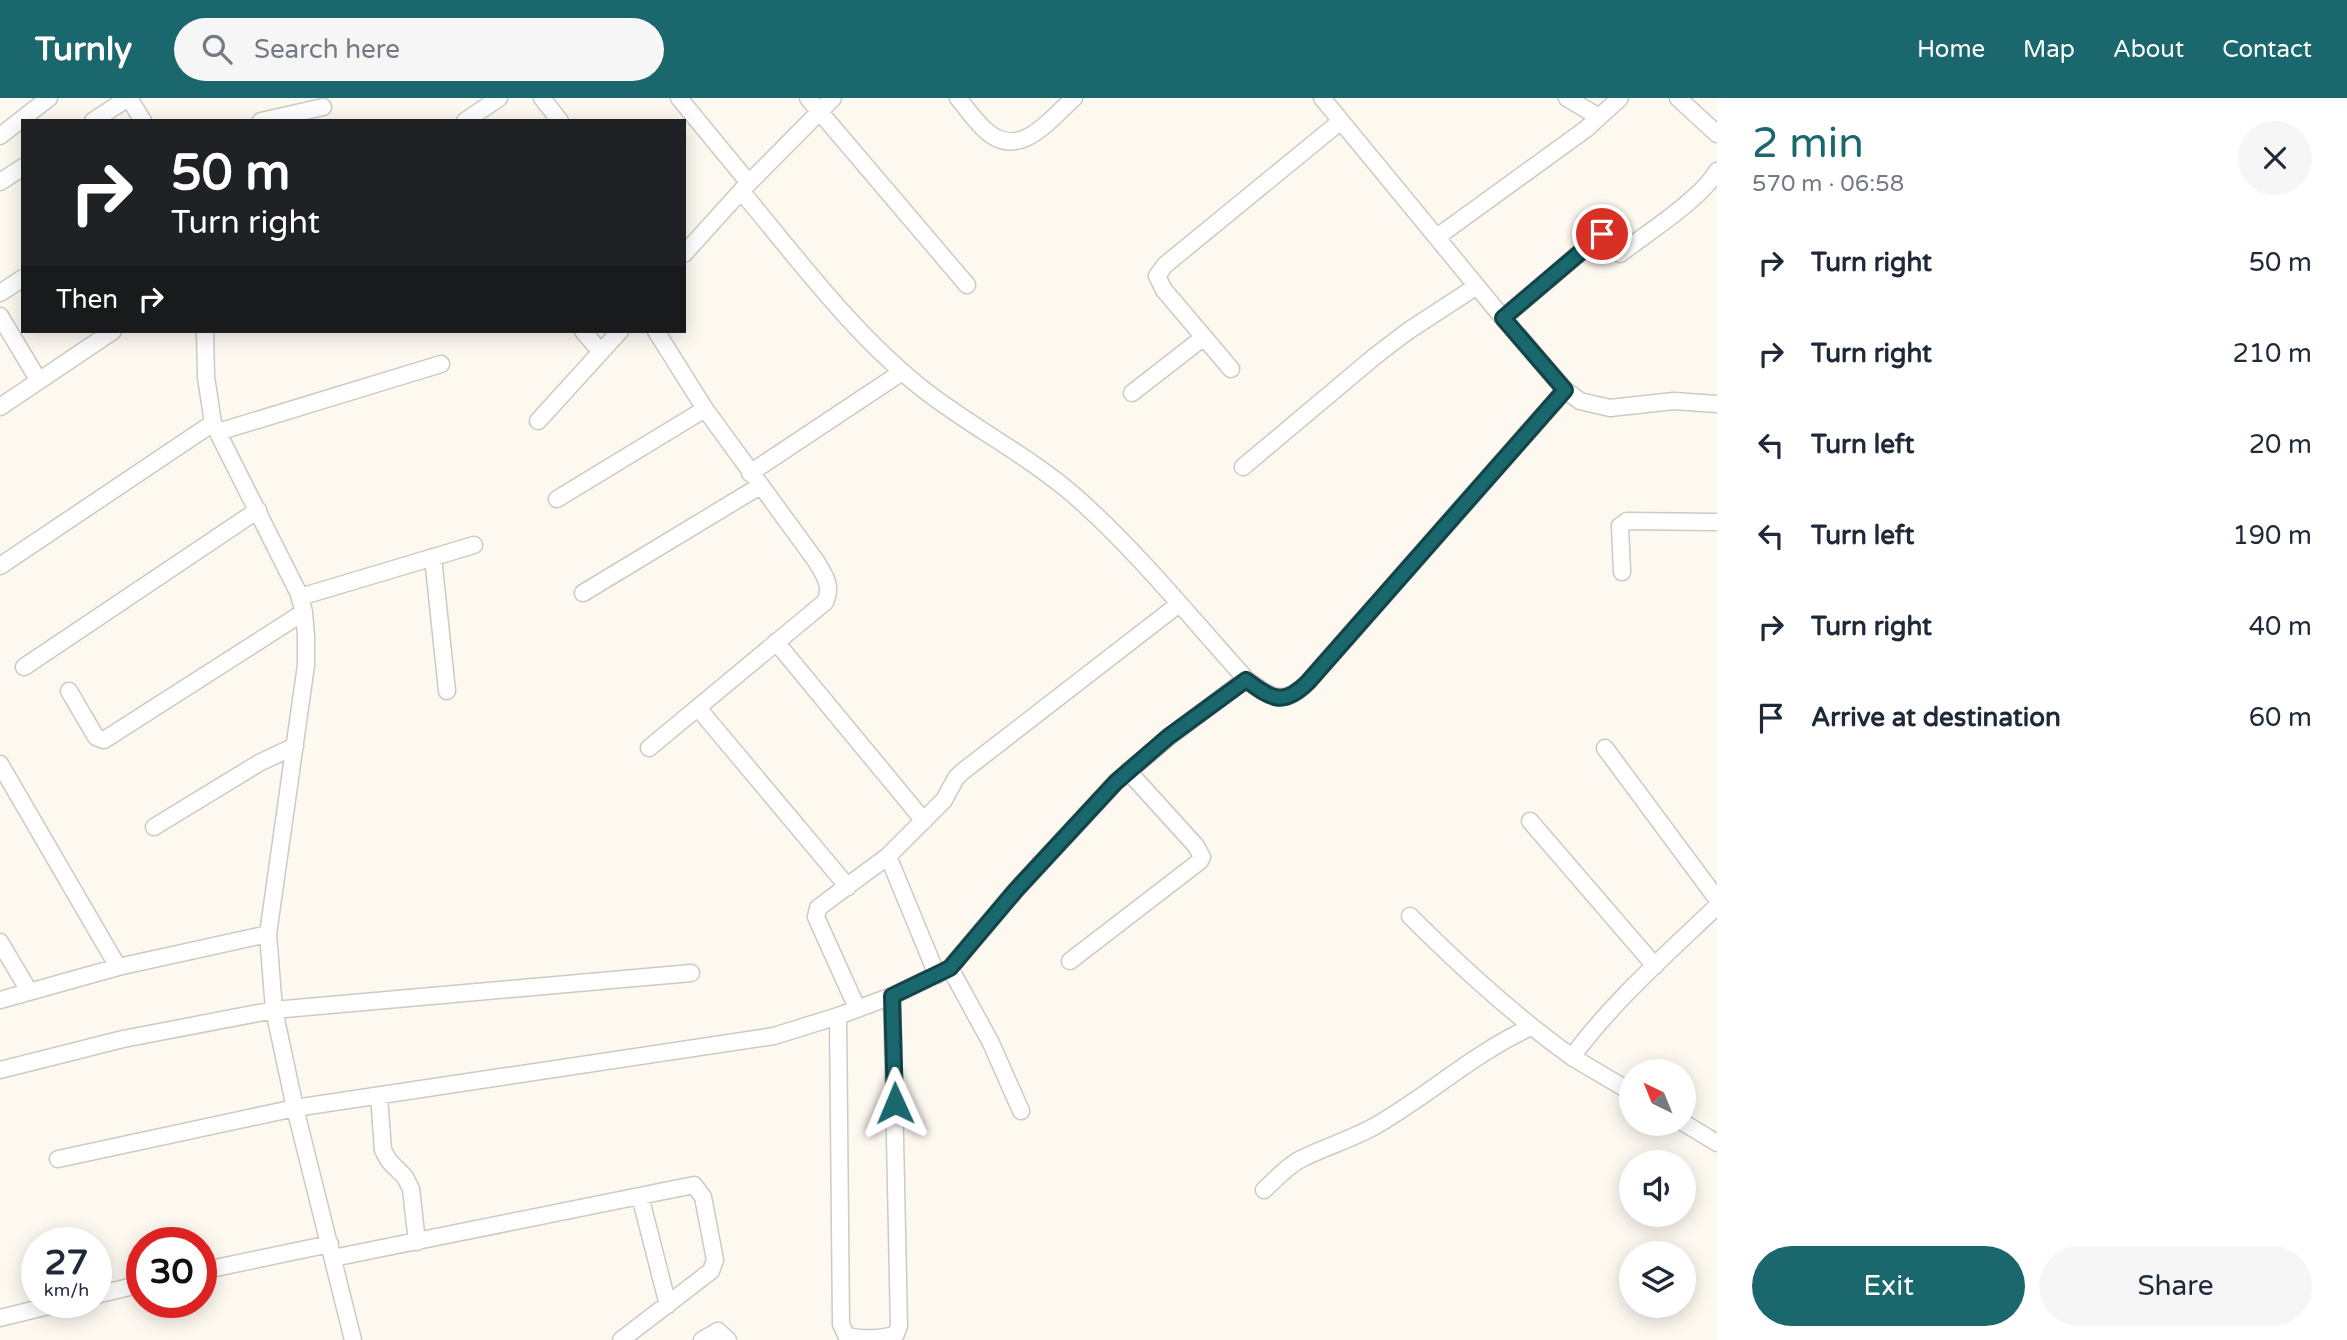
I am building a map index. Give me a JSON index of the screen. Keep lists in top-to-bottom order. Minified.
{"north":"top left","page":{"header":"Turnly","search":"Search here","nav":["Home","Map","About","Contact"],"heading":["2 min","570 m · 06:58"],"turn":["50 m","Turn right"],"list":[{"name":"Turn right","value":"50 m"},{"name":"Turn right","value":"210 m"},{"name":"Turn left","value":"20 m"},{"name":"Turn left","value":"190 m"},{"name":"Turn right","value":"40 m"},{"name":"Arrive at destination","value":"60 m"}],"then":"Then","speed":"27 km/h","limit":"30","buttons":["Exit","Share"]}}
